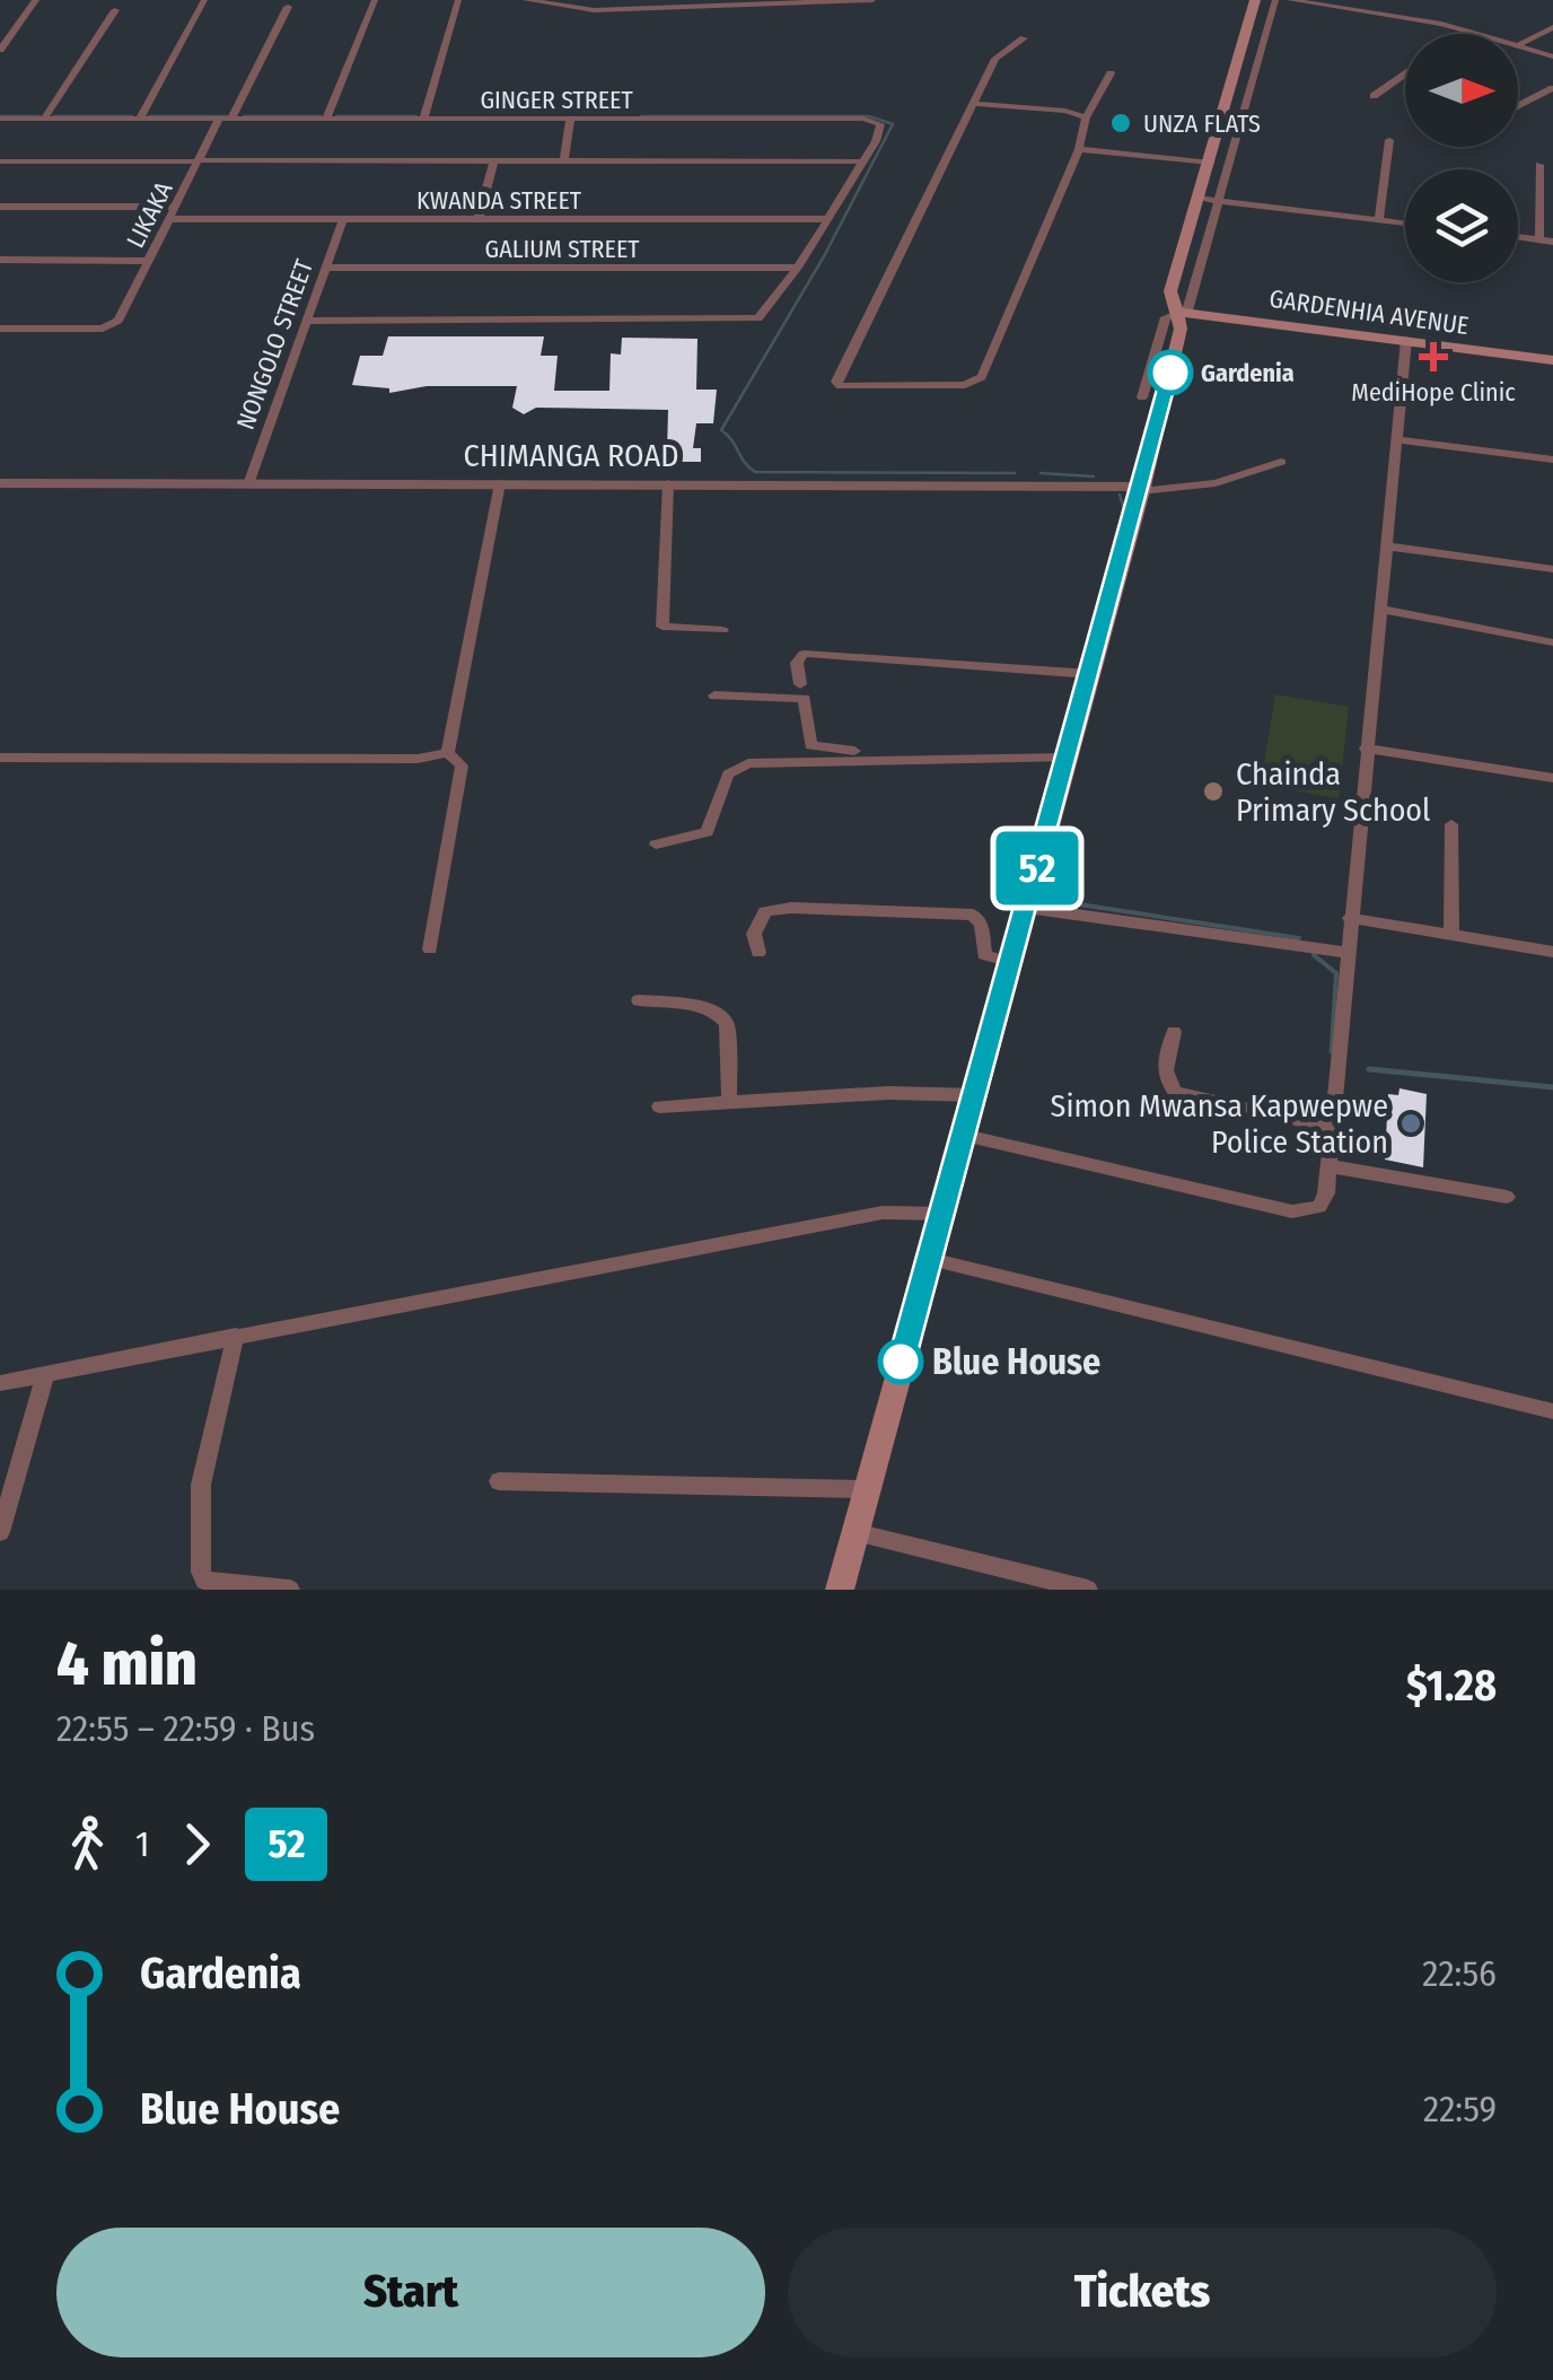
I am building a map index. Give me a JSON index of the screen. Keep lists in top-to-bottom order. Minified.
{"streets":{"main road":["GARDENHIA AVENUE"],"street":["GINGER STREET","KWANDA STREET","LIKAKA","GALIUM STREET","NONGOLO STREET","CHIMANGA ROAD"]},"crossings":[["GINGER STREET","LIKAKA"],["KWANDA STREET","LIKAKA"],["KWANDA STREET","NONGOLO STREET"],["GALIUM STREET","NONGOLO STREET"],["NONGOLO STREET","CHIMANGA ROAD"]],"places":{"other":["UNZA FLATS","Gardenia","Chainda Primary School","Simon Mwansa Kapwepwe Police Station","Blue House"],"health":["MediHope Clinic"]},"lines":["bus line 52"],"north":"right","page":{"on_map":"52","heading":["4 min","22:55 – 22:59 · Bus","$1.28"],"legs":["1","52"],"list":[{"name":"Gardenia","value":"22:56"},{"name":"Blue House","value":"22:59"}],"buttons":["Start","Tickets"]}}
